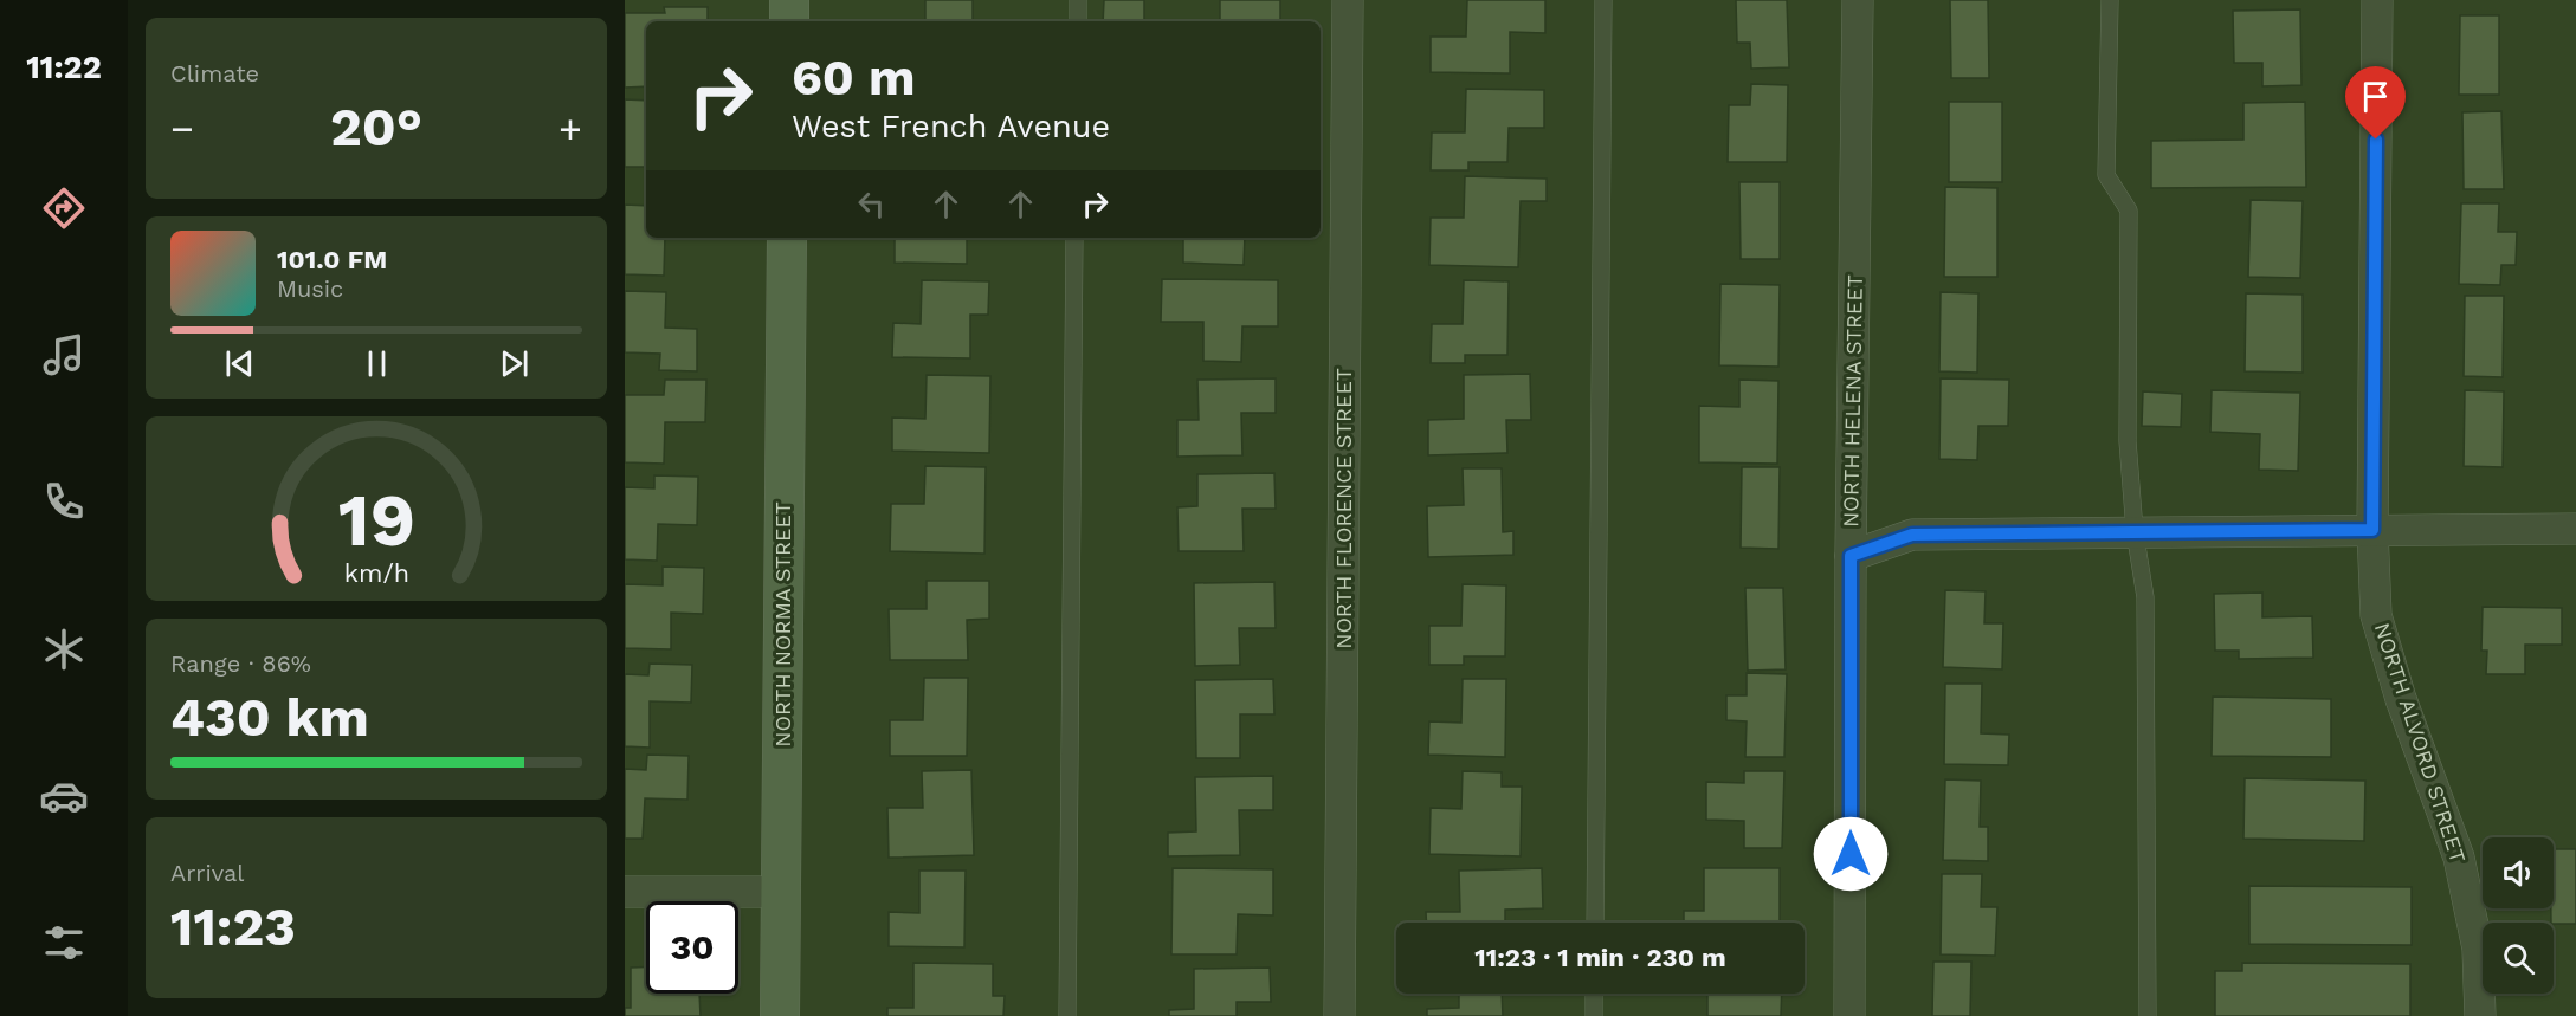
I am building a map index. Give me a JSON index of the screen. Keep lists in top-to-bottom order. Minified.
{"streets":{"main road":["NORTH NORMA STREET"],"street":["NORTH HELENA STREET","NORTH FLORENCE STREET","NORTH ALVORD STREET"]},"page":{"tabs":"11:22","tile":["Climate",["Range · 86%","430 km"],["Arrival","11:23"]],"turn":["60 m","West French Avenue"],"heat":["−","20°","+"],"song":["101.0 FM","Music"],"limit":"30","trip":"11:23 · 1 min · 230 m","gauge":["19","km/h"]}}
